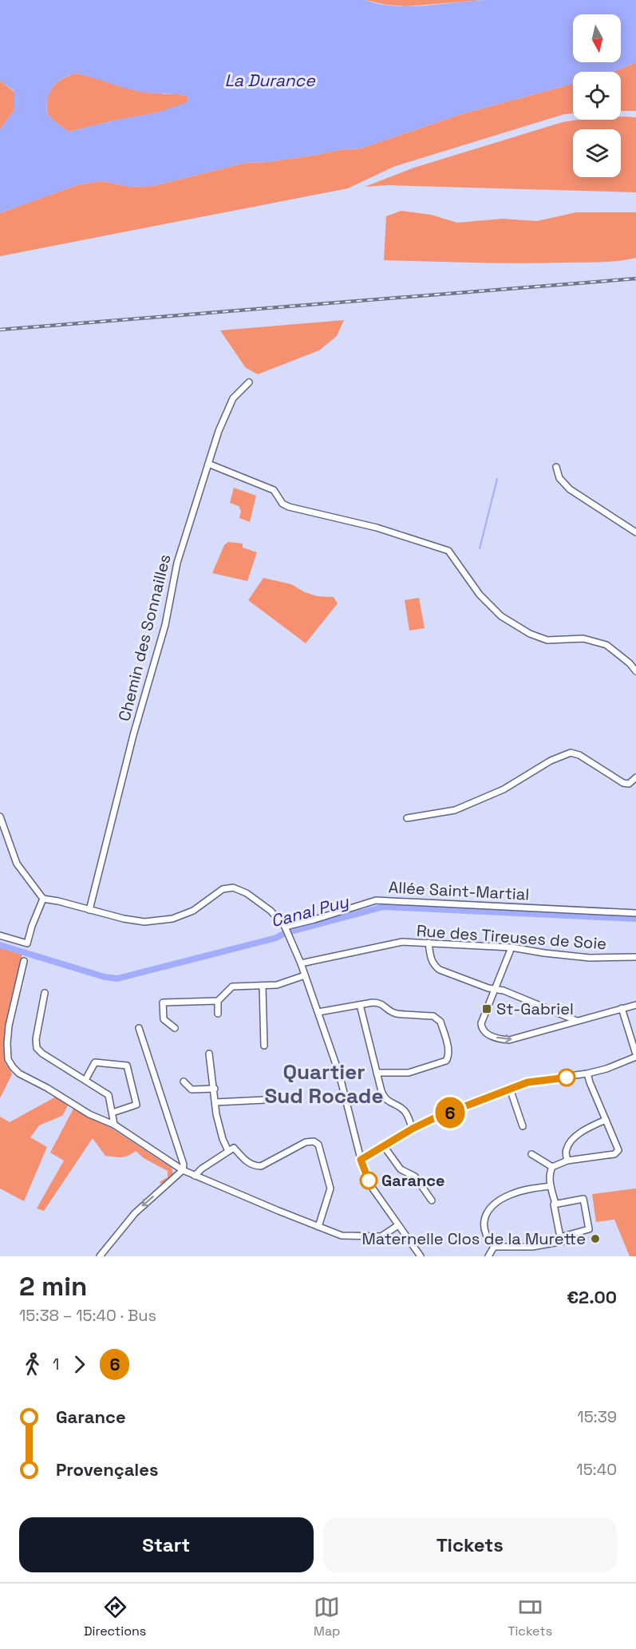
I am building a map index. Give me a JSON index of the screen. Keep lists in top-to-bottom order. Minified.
{"streets":{"street":["Chemin des Sonnailles","Allée Saint-Martial","Rue des Tireuses de Soie"]},"districts":["Quartier Sud Rocade"],"water":["La Durance","Canal Puy"],"places":{"transit":["St-Gabriel"],"other":["Garance","Maternelle Clos de la Murette"]},"lines":["bus line 6"],"north":"bottom","page":{"on_map":"6","heading":["2 min","15:38 – 15:40 · Bus","€2.00"],"legs":["1","6"],"list":[{"name":"Garance","value":"15:39"},{"name":"Provençales","value":"15:40"}],"buttons":["Start","Tickets"],"tabs":["Directions","Map","Tickets"]}}
